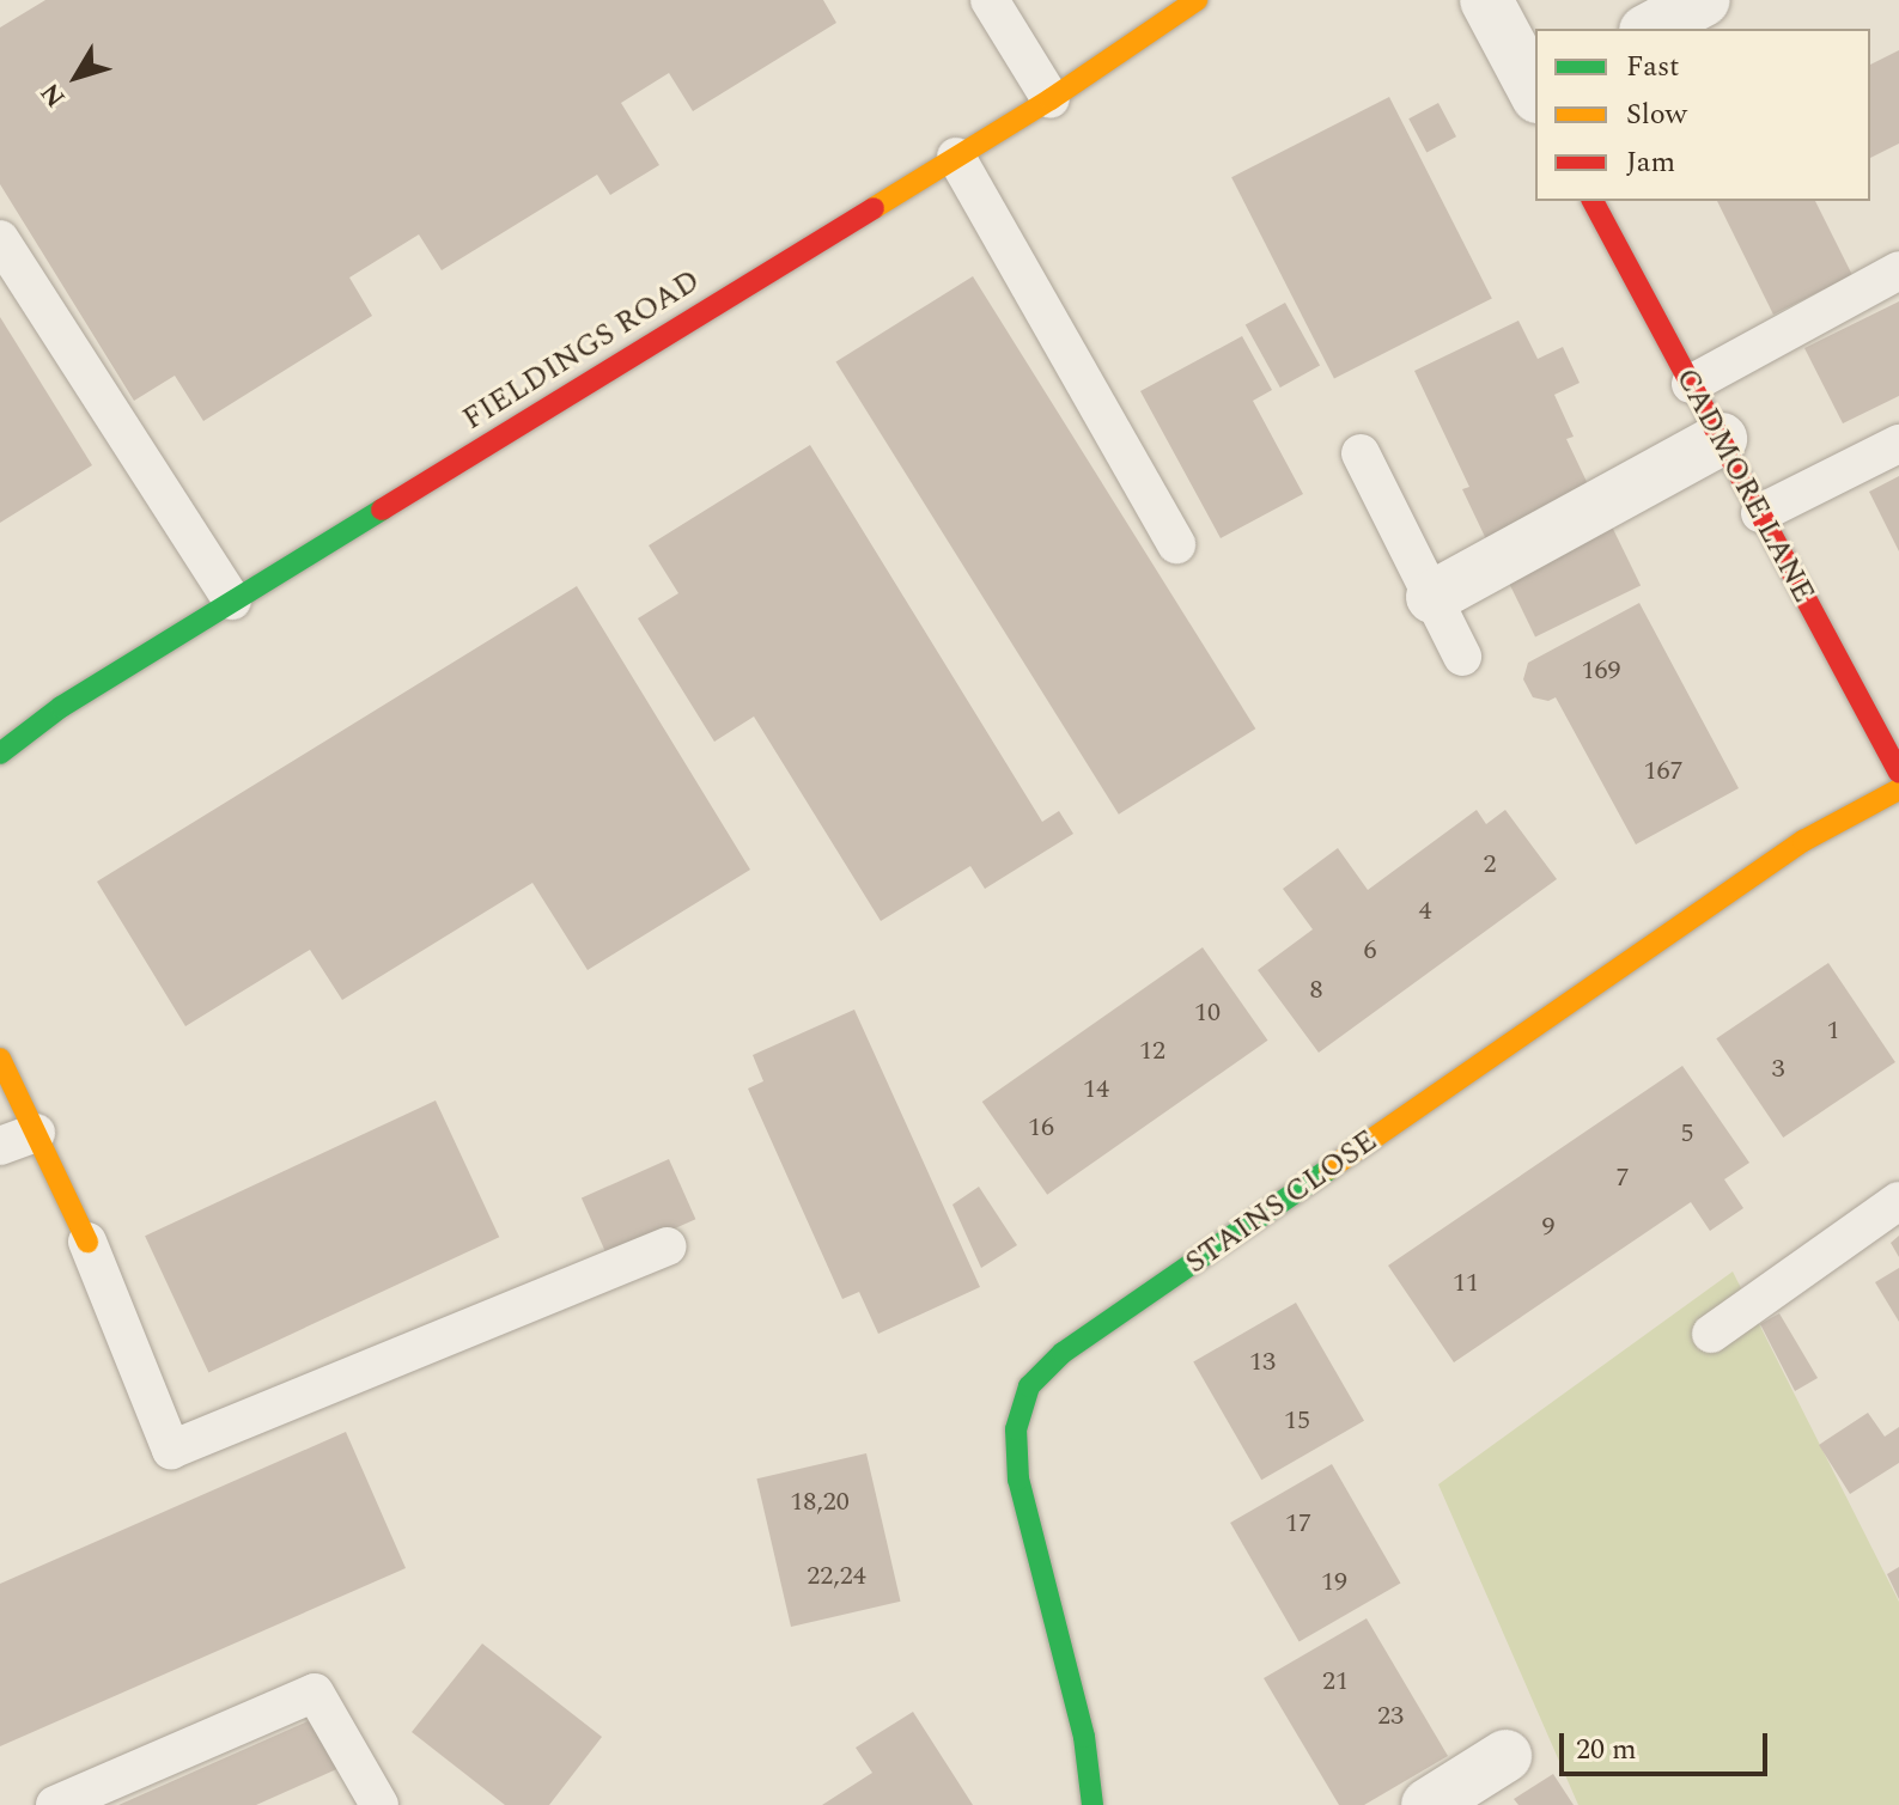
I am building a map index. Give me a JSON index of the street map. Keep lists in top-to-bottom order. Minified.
{"streets":{"street":["FIELDINGS ROAD","CADMORE LANE","STAINS CLOSE"]},"house_numbers":["169","167","2","4","6","8","10","1","12","3","14","16","5","7","9","11","13","15","18,20","17","22,24","19","21","23"],"legend":["Fast","Slow","Jam"],"scale_bar":"20 m","north":"bottom left"}
